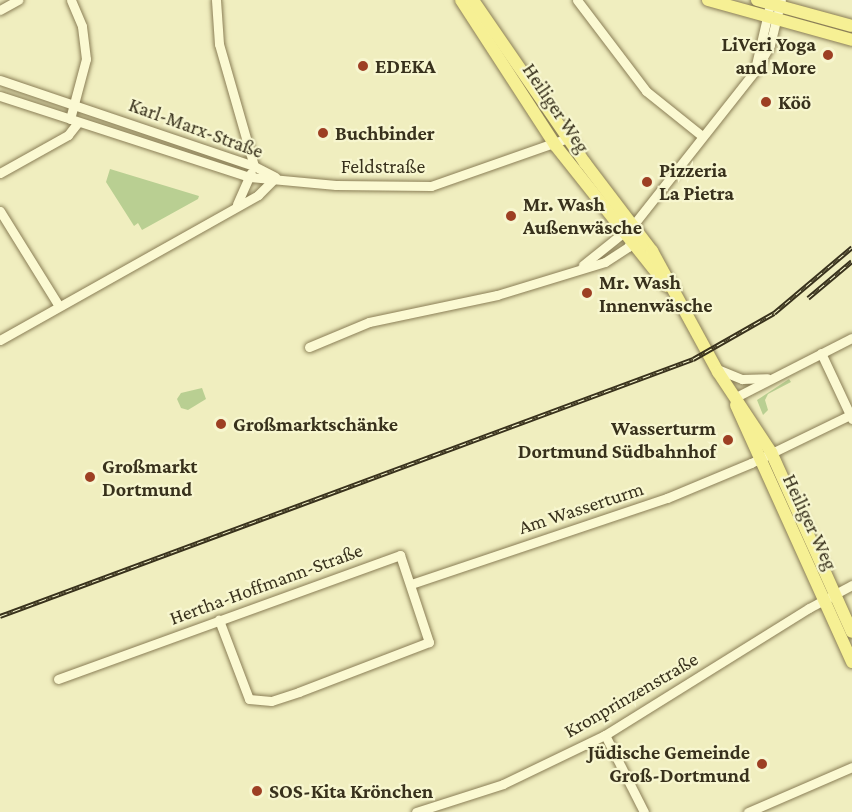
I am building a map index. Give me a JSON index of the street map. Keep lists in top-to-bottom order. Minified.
{"streets":{"main road":["Heiliger Weg"],"street":["Karl-Marx-Straße","Feldstraße","Am Wasserturm","Hertha-Hoffmann-Straße","Kronprinzenstraße"]},"crossings":[["Heiliger Weg","Feldstraße"],["Heiliger Weg","Am Wasserturm"],["Heiliger Weg","Kronprinzenstraße"],["Karl-Marx-Straße","Feldstraße"],["Am Wasserturm","Hertha-Hoffmann-Straße"]],"places":["LiVeri Yoga and More","EDEKA","Köö","Buchbinder","Pizzeria La Pietra","Mr. Wash Außenwäsche","Mr. Wash Innenwäsche","Großmarktschänke","Wasserturm Dortmund Südbahnhof","Großmarkt Dortmund","Jüdische Gemeinde Groß-Dortmund","SOS-Kita Krönchen"]}
